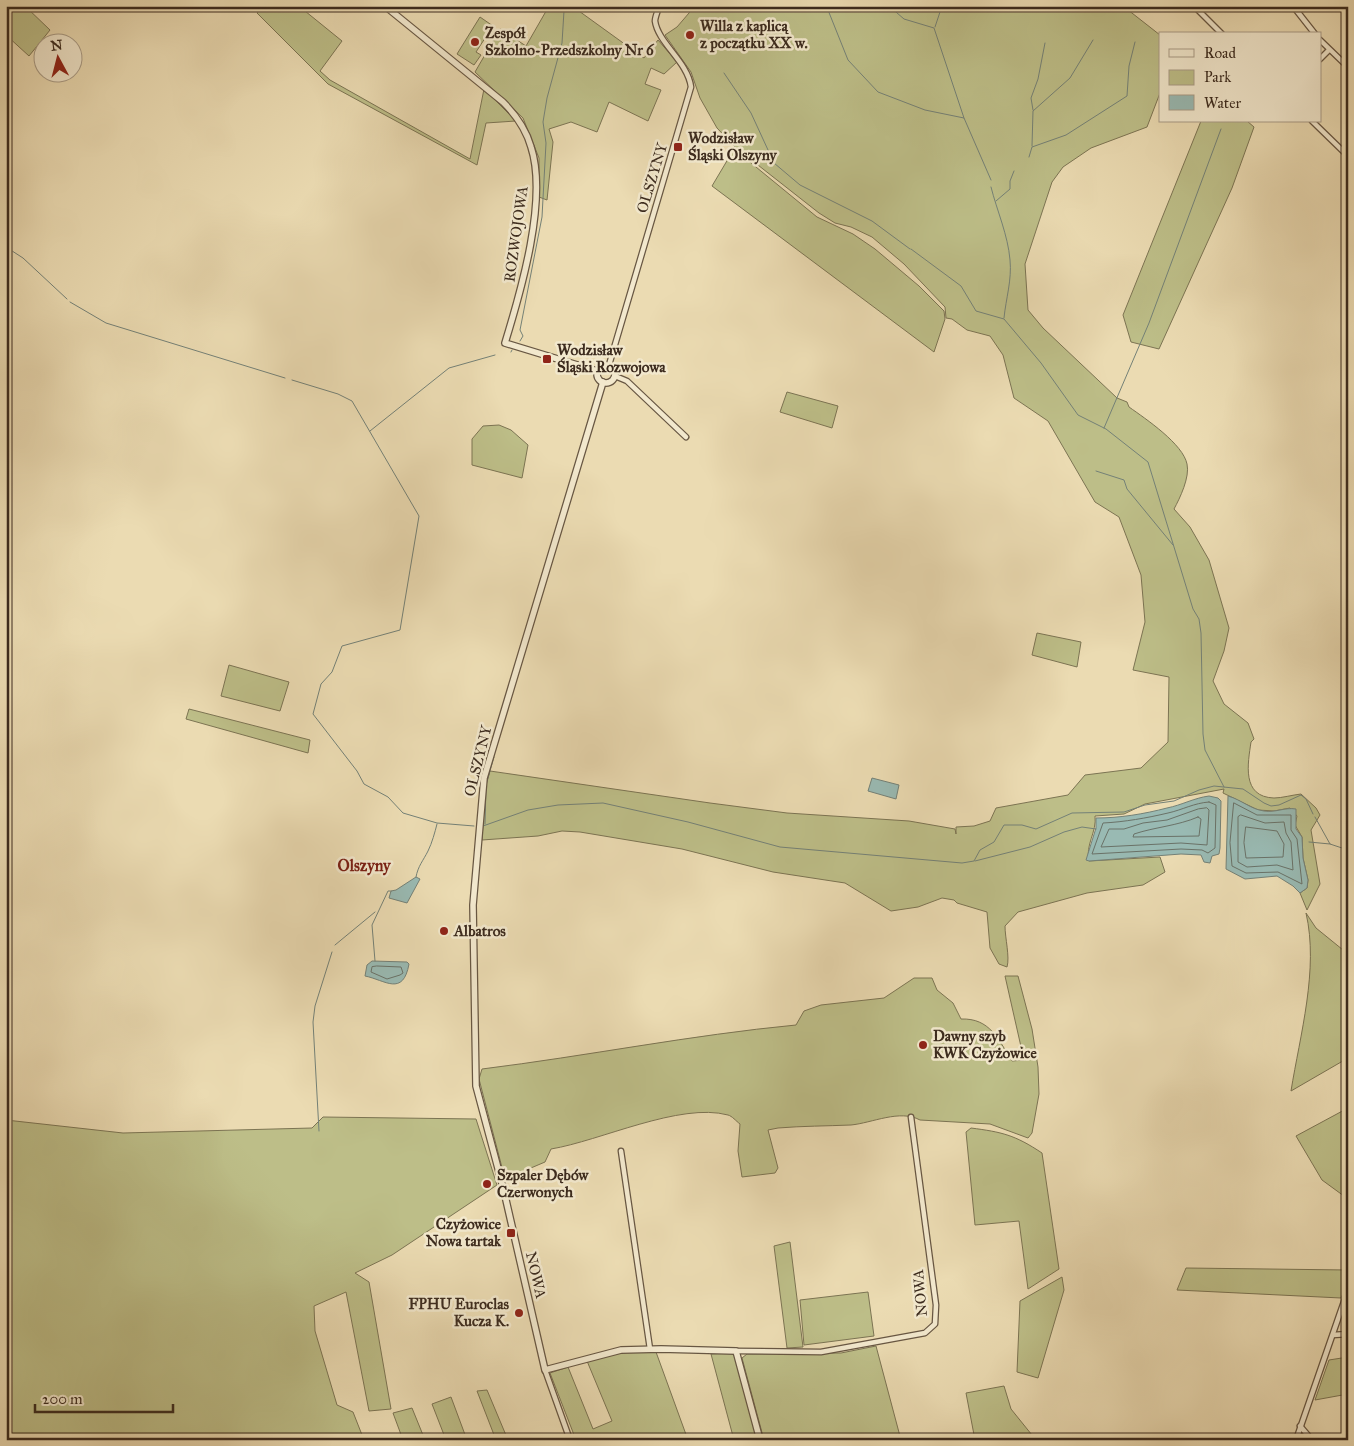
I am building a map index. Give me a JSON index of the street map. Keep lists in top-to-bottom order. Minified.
{"streets":{"street":["OLSZYNY","ROZWOJOWA","NOWA"]},"crossings":[["OLSZYNY","ROZWOJOWA"],["OLSZYNY","NOWA"]],"districts":["Olszyny"],"places":{"other":["Willa z kaplicą z początku XX w.","Zespół Szkolno-Przedszkolny Nr 6","Albatros","Dawny szyb KWK Czyżowice","Szpaler Dębów Czerwonych","FPHU Euroclas Kucza K."],"transit":["Wodzisław Śląski Olszyny","Wodzisław Śląski Rozwojowa","Czyżowice Nowa tartak"]},"legend":["Road","Park","Water"],"scale_bar":"200 m","north":"top"}
